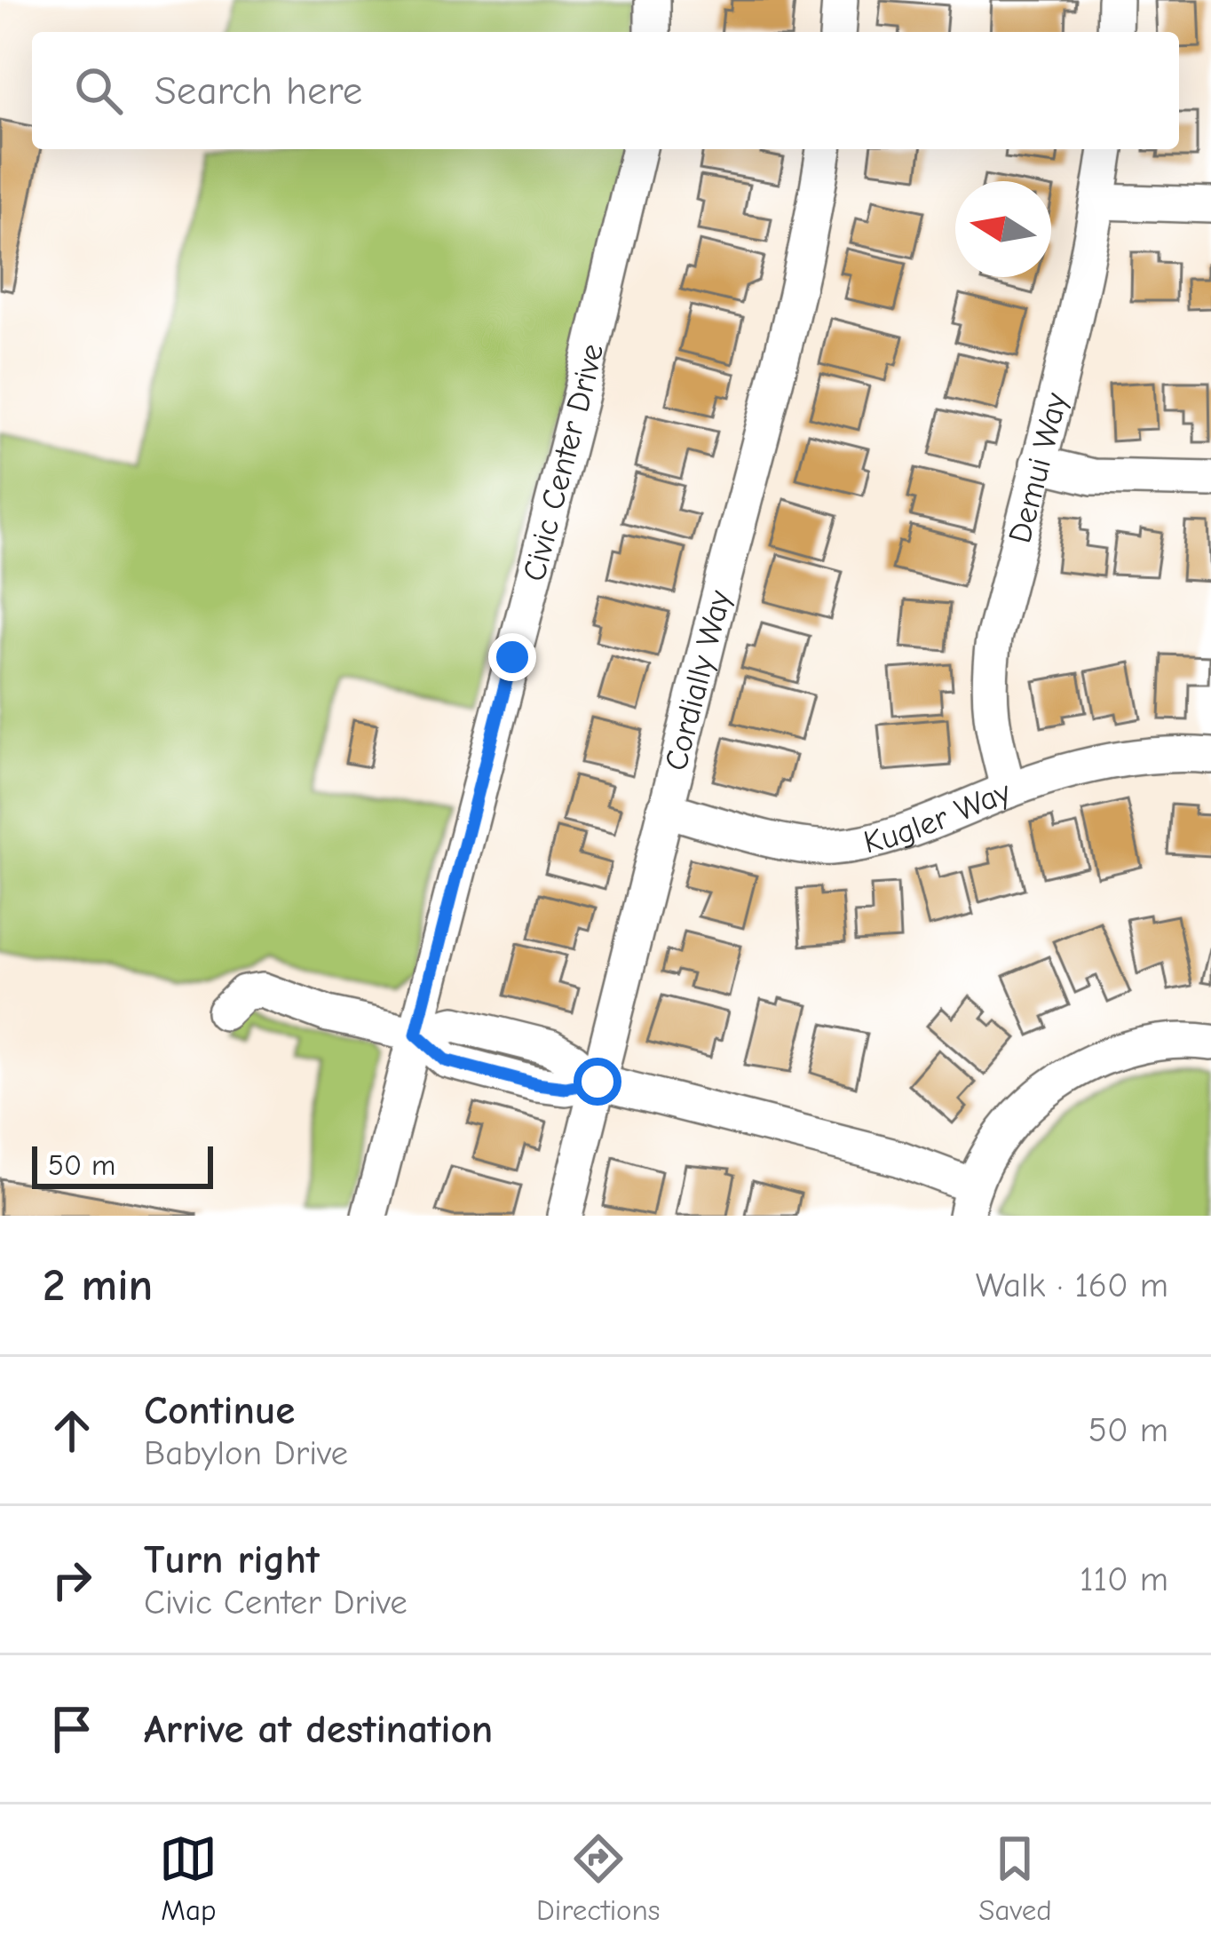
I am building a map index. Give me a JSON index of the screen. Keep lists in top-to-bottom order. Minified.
{"streets":{"street":["Civic Center Drive","Demui Way","Cordially Way","Kugler Way"]},"crossings":[["Demui Way","Kugler Way"],["Cordially Way","Kugler Way"]],"scale_bar":"50 m","north":"left","page":{"search":"Search here","scale":"50 m","heading":["2 min","Walk · 160 m"],"list":[["Continue","Babylon Drive","50 m"],["Turn right","Civic Center Drive","110 m"],"Arrive at destination"],"nav":["Map","Directions","Saved"]}}
